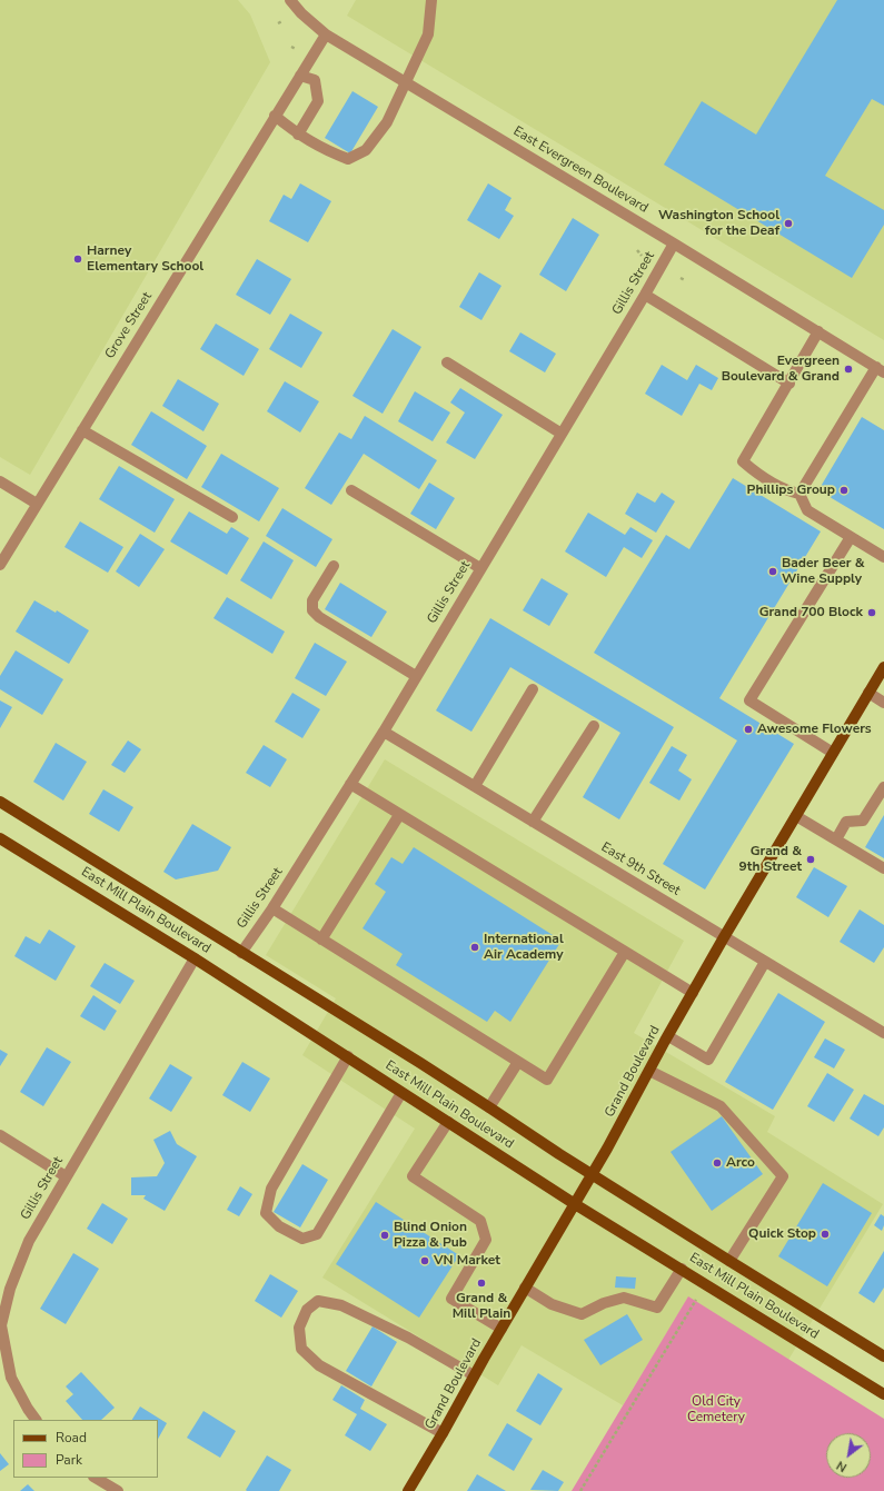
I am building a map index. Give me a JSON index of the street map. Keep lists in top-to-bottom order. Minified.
{"streets":{"main road":["East Mill Plain Boulevard","Grand Boulevard"],"street":["East Evergreen Boulevard","Gillis Street","Grove Street","East 9th Street"]},"crossings":[["East Evergreen Boulevard","Gillis Street"],["East Evergreen Boulevard","Grove Street"],["Gillis Street","East 9th Street"],["Gillis Street","East Mill Plain Boulevard"],["East 9th Street","Grand Boulevard"],["East Mill Plain Boulevard","Grand Boulevard"]],"parks":["Old City Cemetery"],"places":["Washington School for the Deaf","Harney Elementary School","Evergreen Boulevard & Grand","Phillips Group","Bader Beer & Wine Supply","Grand 700 Block","Awesome Flowers","Grand & 9th Street","International Air Academy","Arco","Quick Stop","Blind Onion Pizza & Pub","VN Market","Grand & Mill Plain"],"legend":["Road","Park"],"north":"bottom left"}
